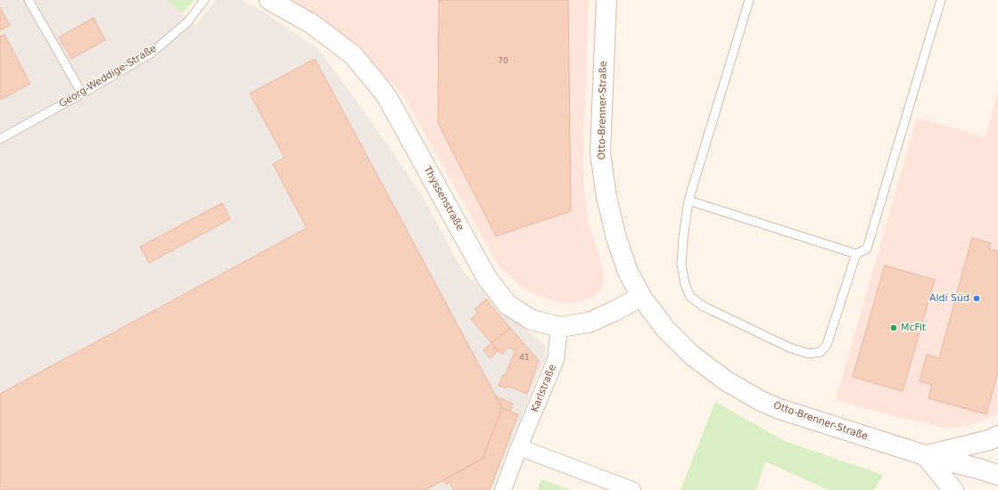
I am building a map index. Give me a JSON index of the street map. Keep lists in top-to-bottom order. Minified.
{"streets":{"main road":["Otto-Brenner-Straße","Thyssenstraße"],"street":["Karlstraße"],"lane":["Georg-Weddige-Straße"]},"crossings":[["Otto-Brenner-Straße","Thyssenstraße"],["Thyssenstraße","Karlstraße"]],"places":["Aldi Süd","McFit"],"house_numbers":["70","41"]}
